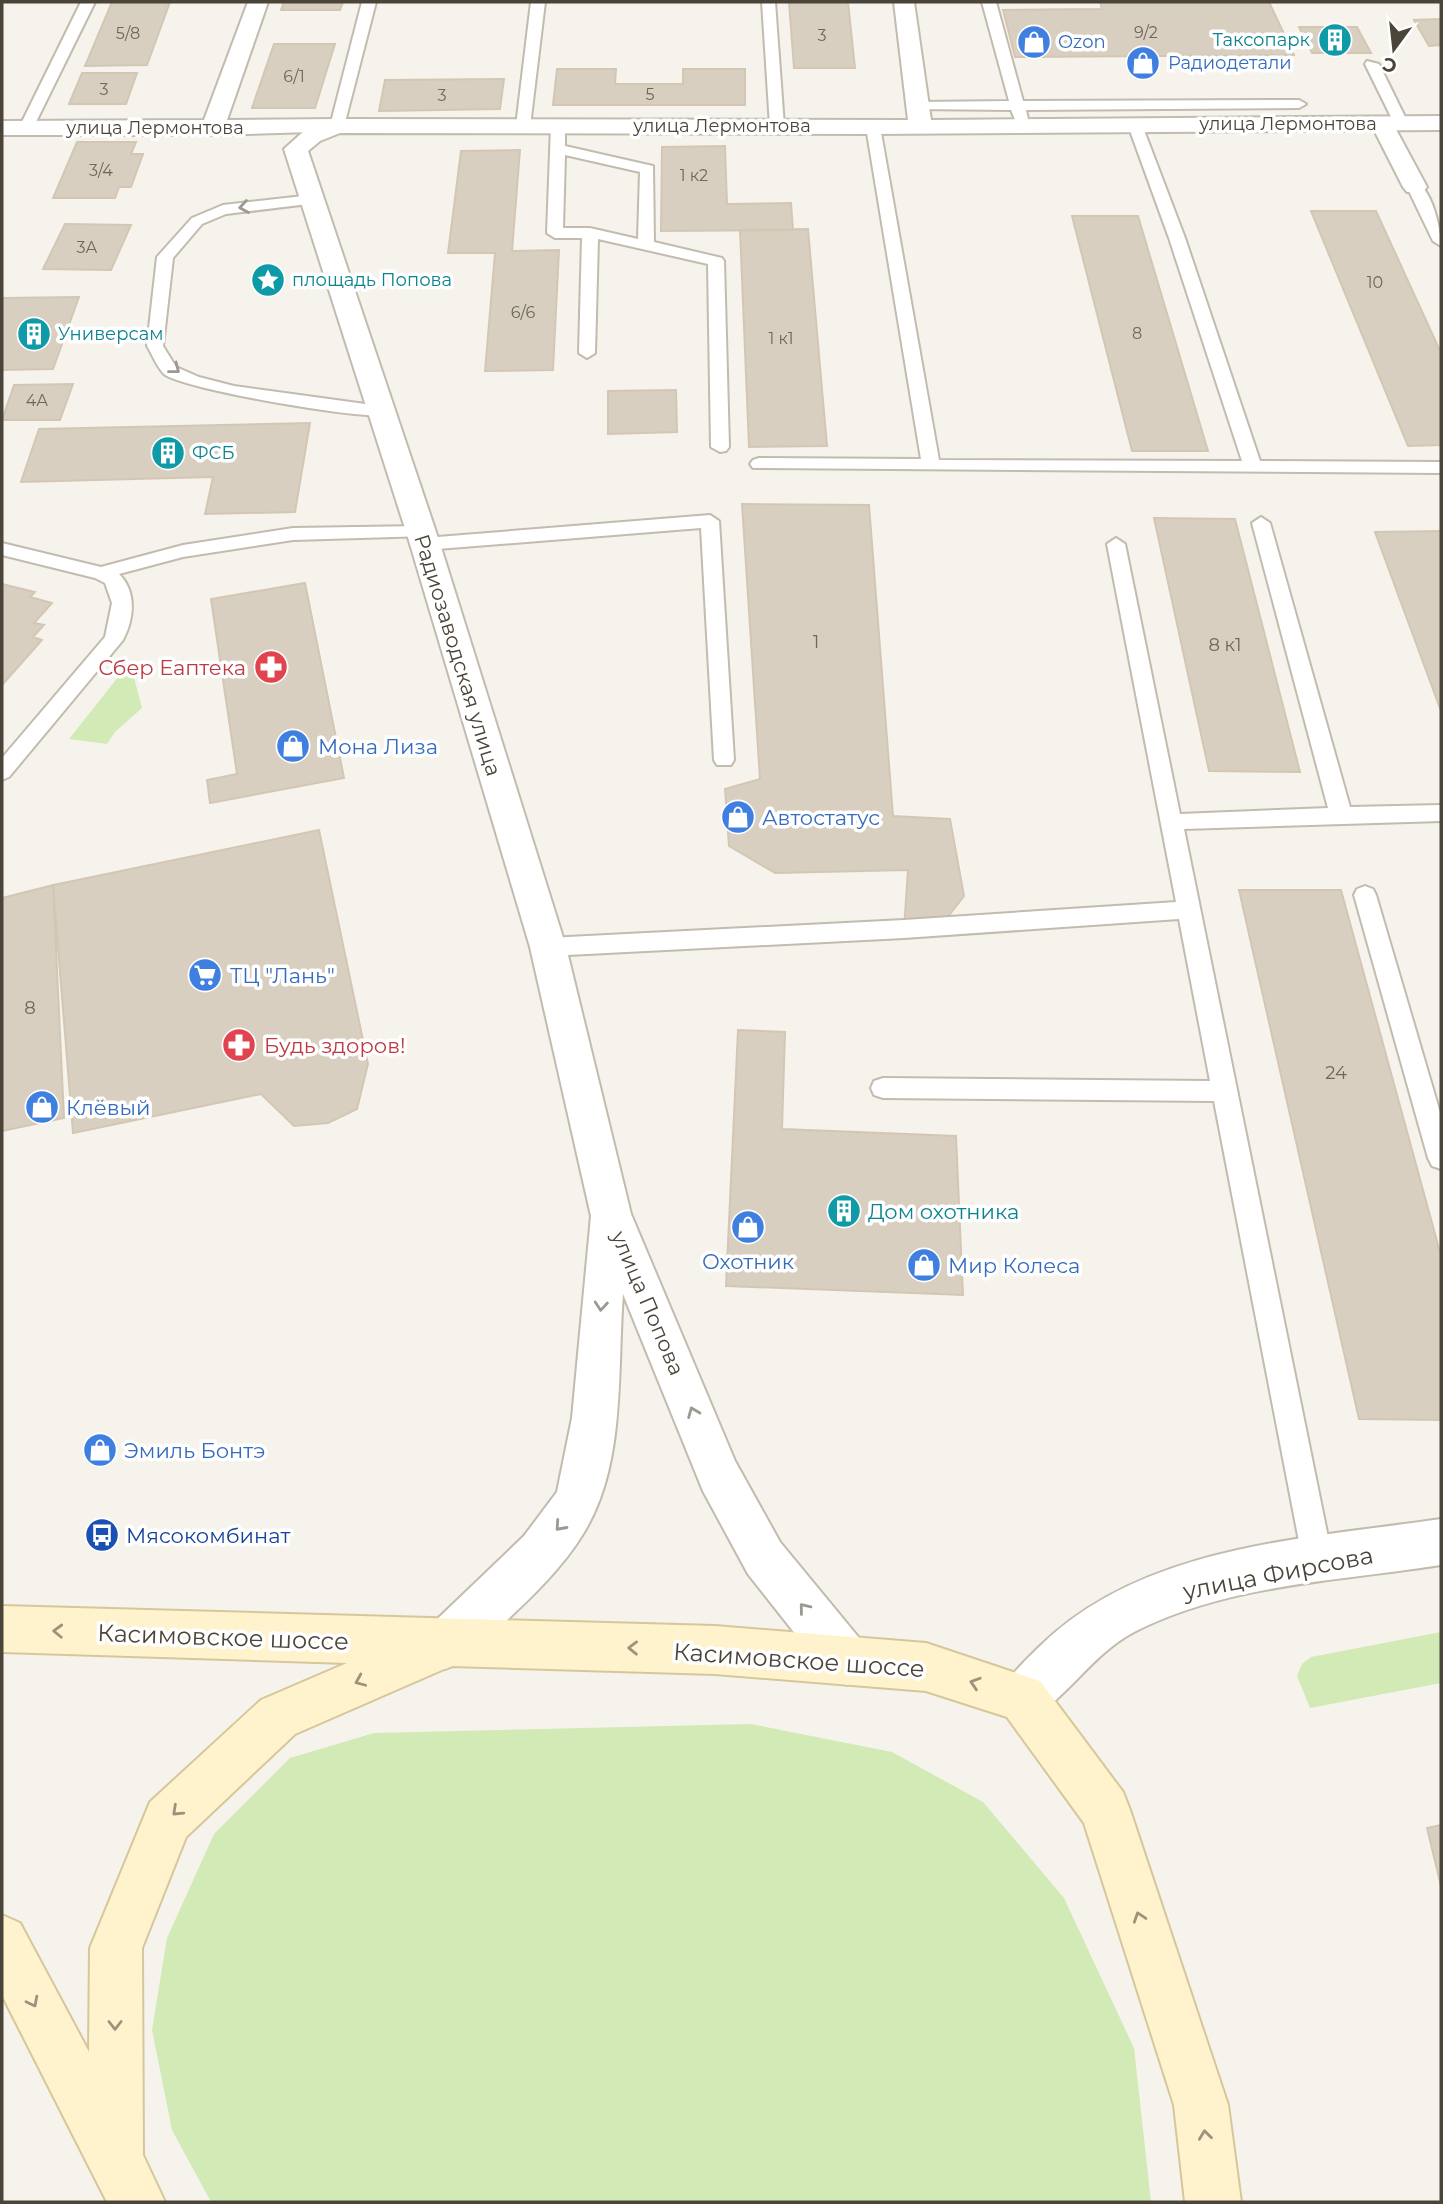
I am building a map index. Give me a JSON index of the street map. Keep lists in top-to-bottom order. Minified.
{"streets":{"main road":["Касимовское шоссе"],"street":["улица Лермонтова","Радиозаводская улица","улица Попова","улица Фирсова"]},"crossings":[["улица Лермонтова","Радиозаводская улица"],["Радиозаводская улица","улица Попова"],["улица Попова","Касимовское шоссе"],["улица Фирсова","Касимовское шоссе"]],"places":{"building":["Таксопарк","Универсам","ФСБ","Дом охотника"],"shop":["Ozon","Радиодетали","Мона Лиза","Автостатус","Клёвый","Охотник","Мир Колеса","Эмиль Бонтэ"],"place":["площадь Попова"],"pharmacy":["Сбер Еаптека","Будь здоров!"],"supermarket":["ТЦ \"Лань\""],"bus stop":["Мясокомбинат"]},"house_numbers":["9/2","5/8","3","6/1","3","5","3","3/4","1 к2","3А","10","6/6","8","1 к1","4А","1","8 к1","8","24"],"north":"bottom"}
